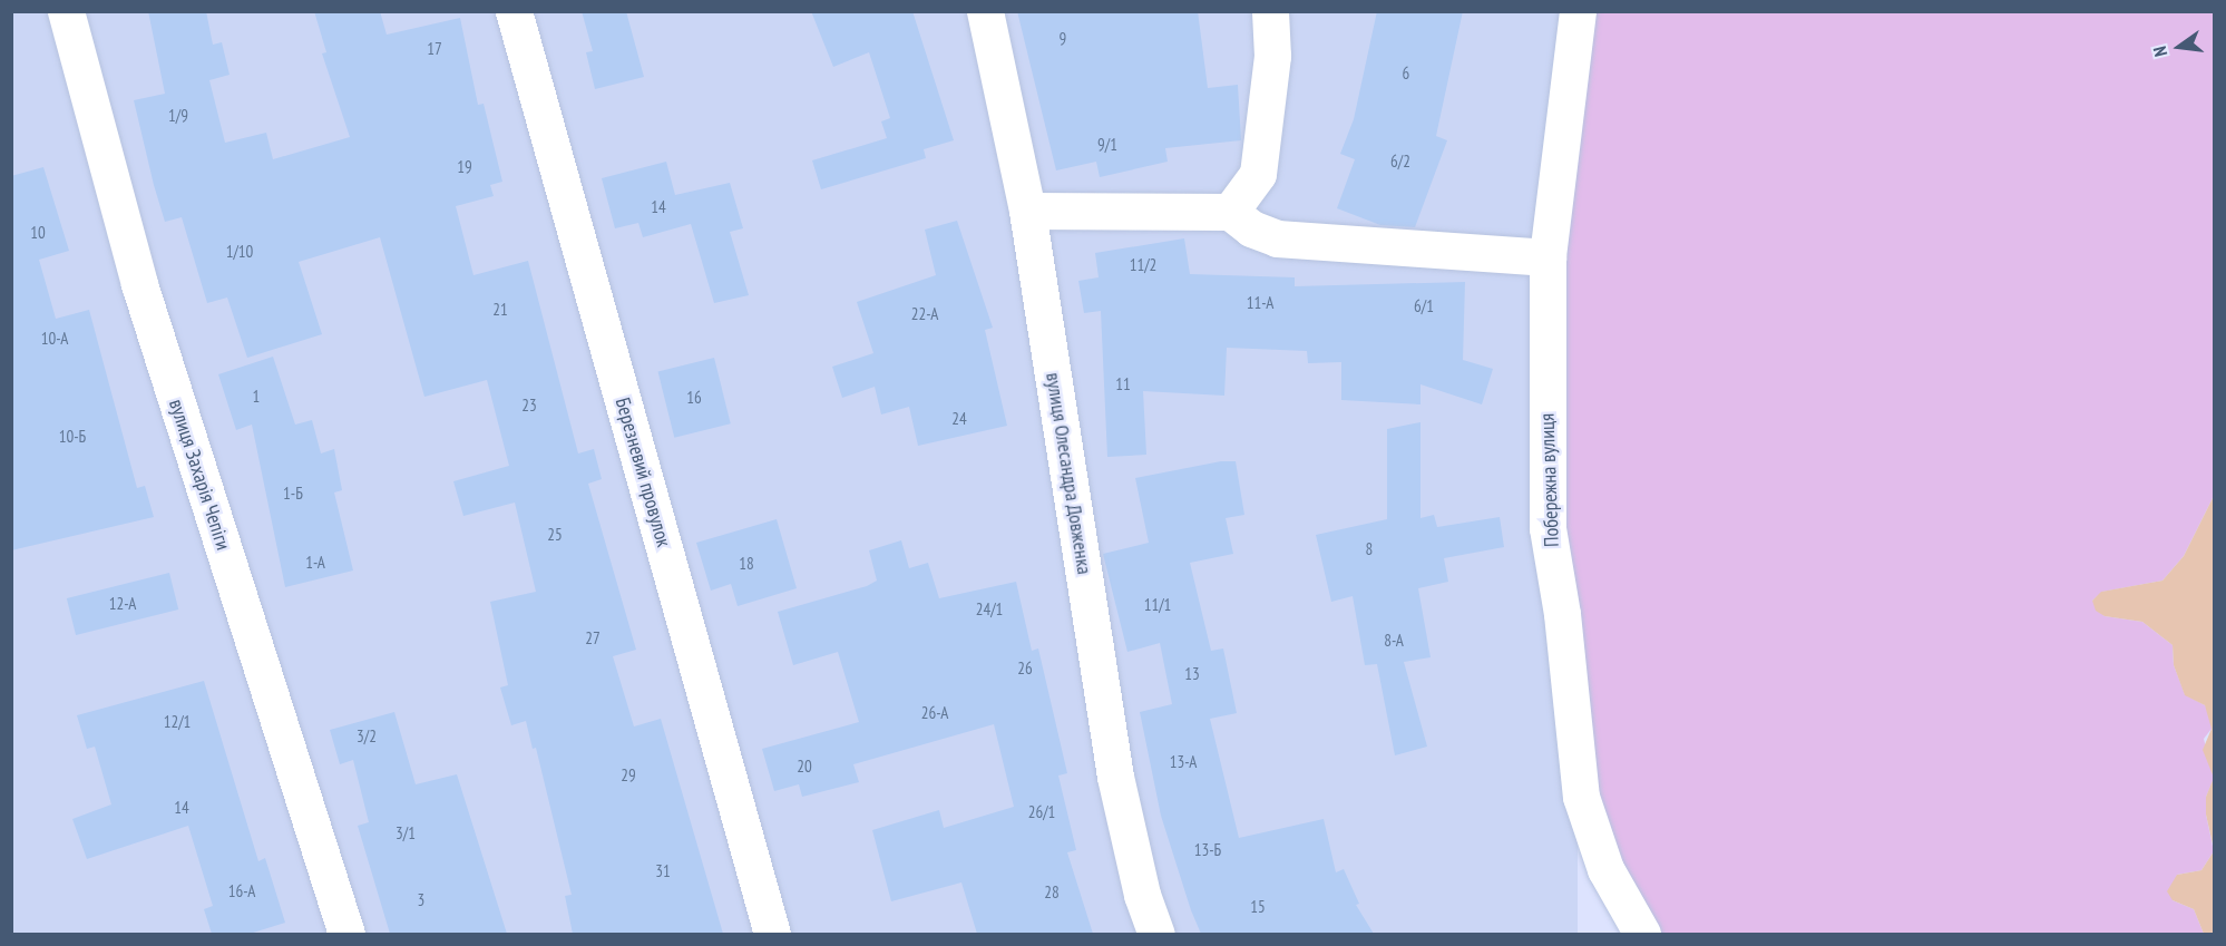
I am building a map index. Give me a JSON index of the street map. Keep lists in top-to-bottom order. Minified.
{"streets":{"street":["Березневий провулок","вулиця Олесандра Довженка","вулиця Захарія Чепіги","Побережна вулиця"]},"house_numbers":["9","17","6","1/9","9/1","6/2","19","14","10","1/10","11/2","11-А","6/1","21","22-А","10-А","11","1","16","23","24","10-Б","1-Б","25","8","1-А","18","12-А","11/1","24/1","27","8-А","26","13","26-А","12/1","3/2","13-А","20","29","14","26/1","3/1","13-Б","31","16-А","28","3","15"],"north":"left"}
